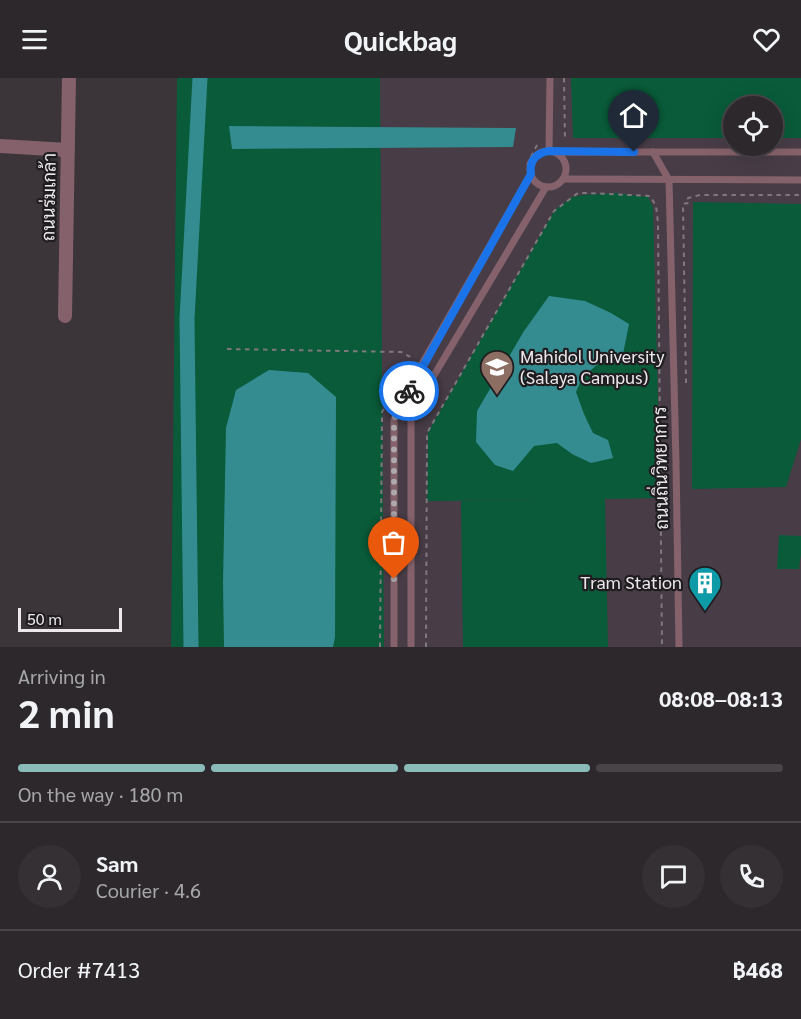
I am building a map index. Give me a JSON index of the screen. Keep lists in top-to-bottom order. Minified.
{"streets":{"street":["ถนนร่มเกล้า"],"lane":["ถนนถิ่นวิทยาการ"]},"places":{"school or university":["Mahidol University (Salaya Campus)"],"building":["Tram Station"]},"scale_bar":"50 m","page":{"header":"Quickbag","scale":"50 m","heading":["2 min","Arriving in","08:08–08:13"],"panel":["Sam","Courier · 4.6","Order #7413","฿468"],"bar":"On the way · 180 m"}}
